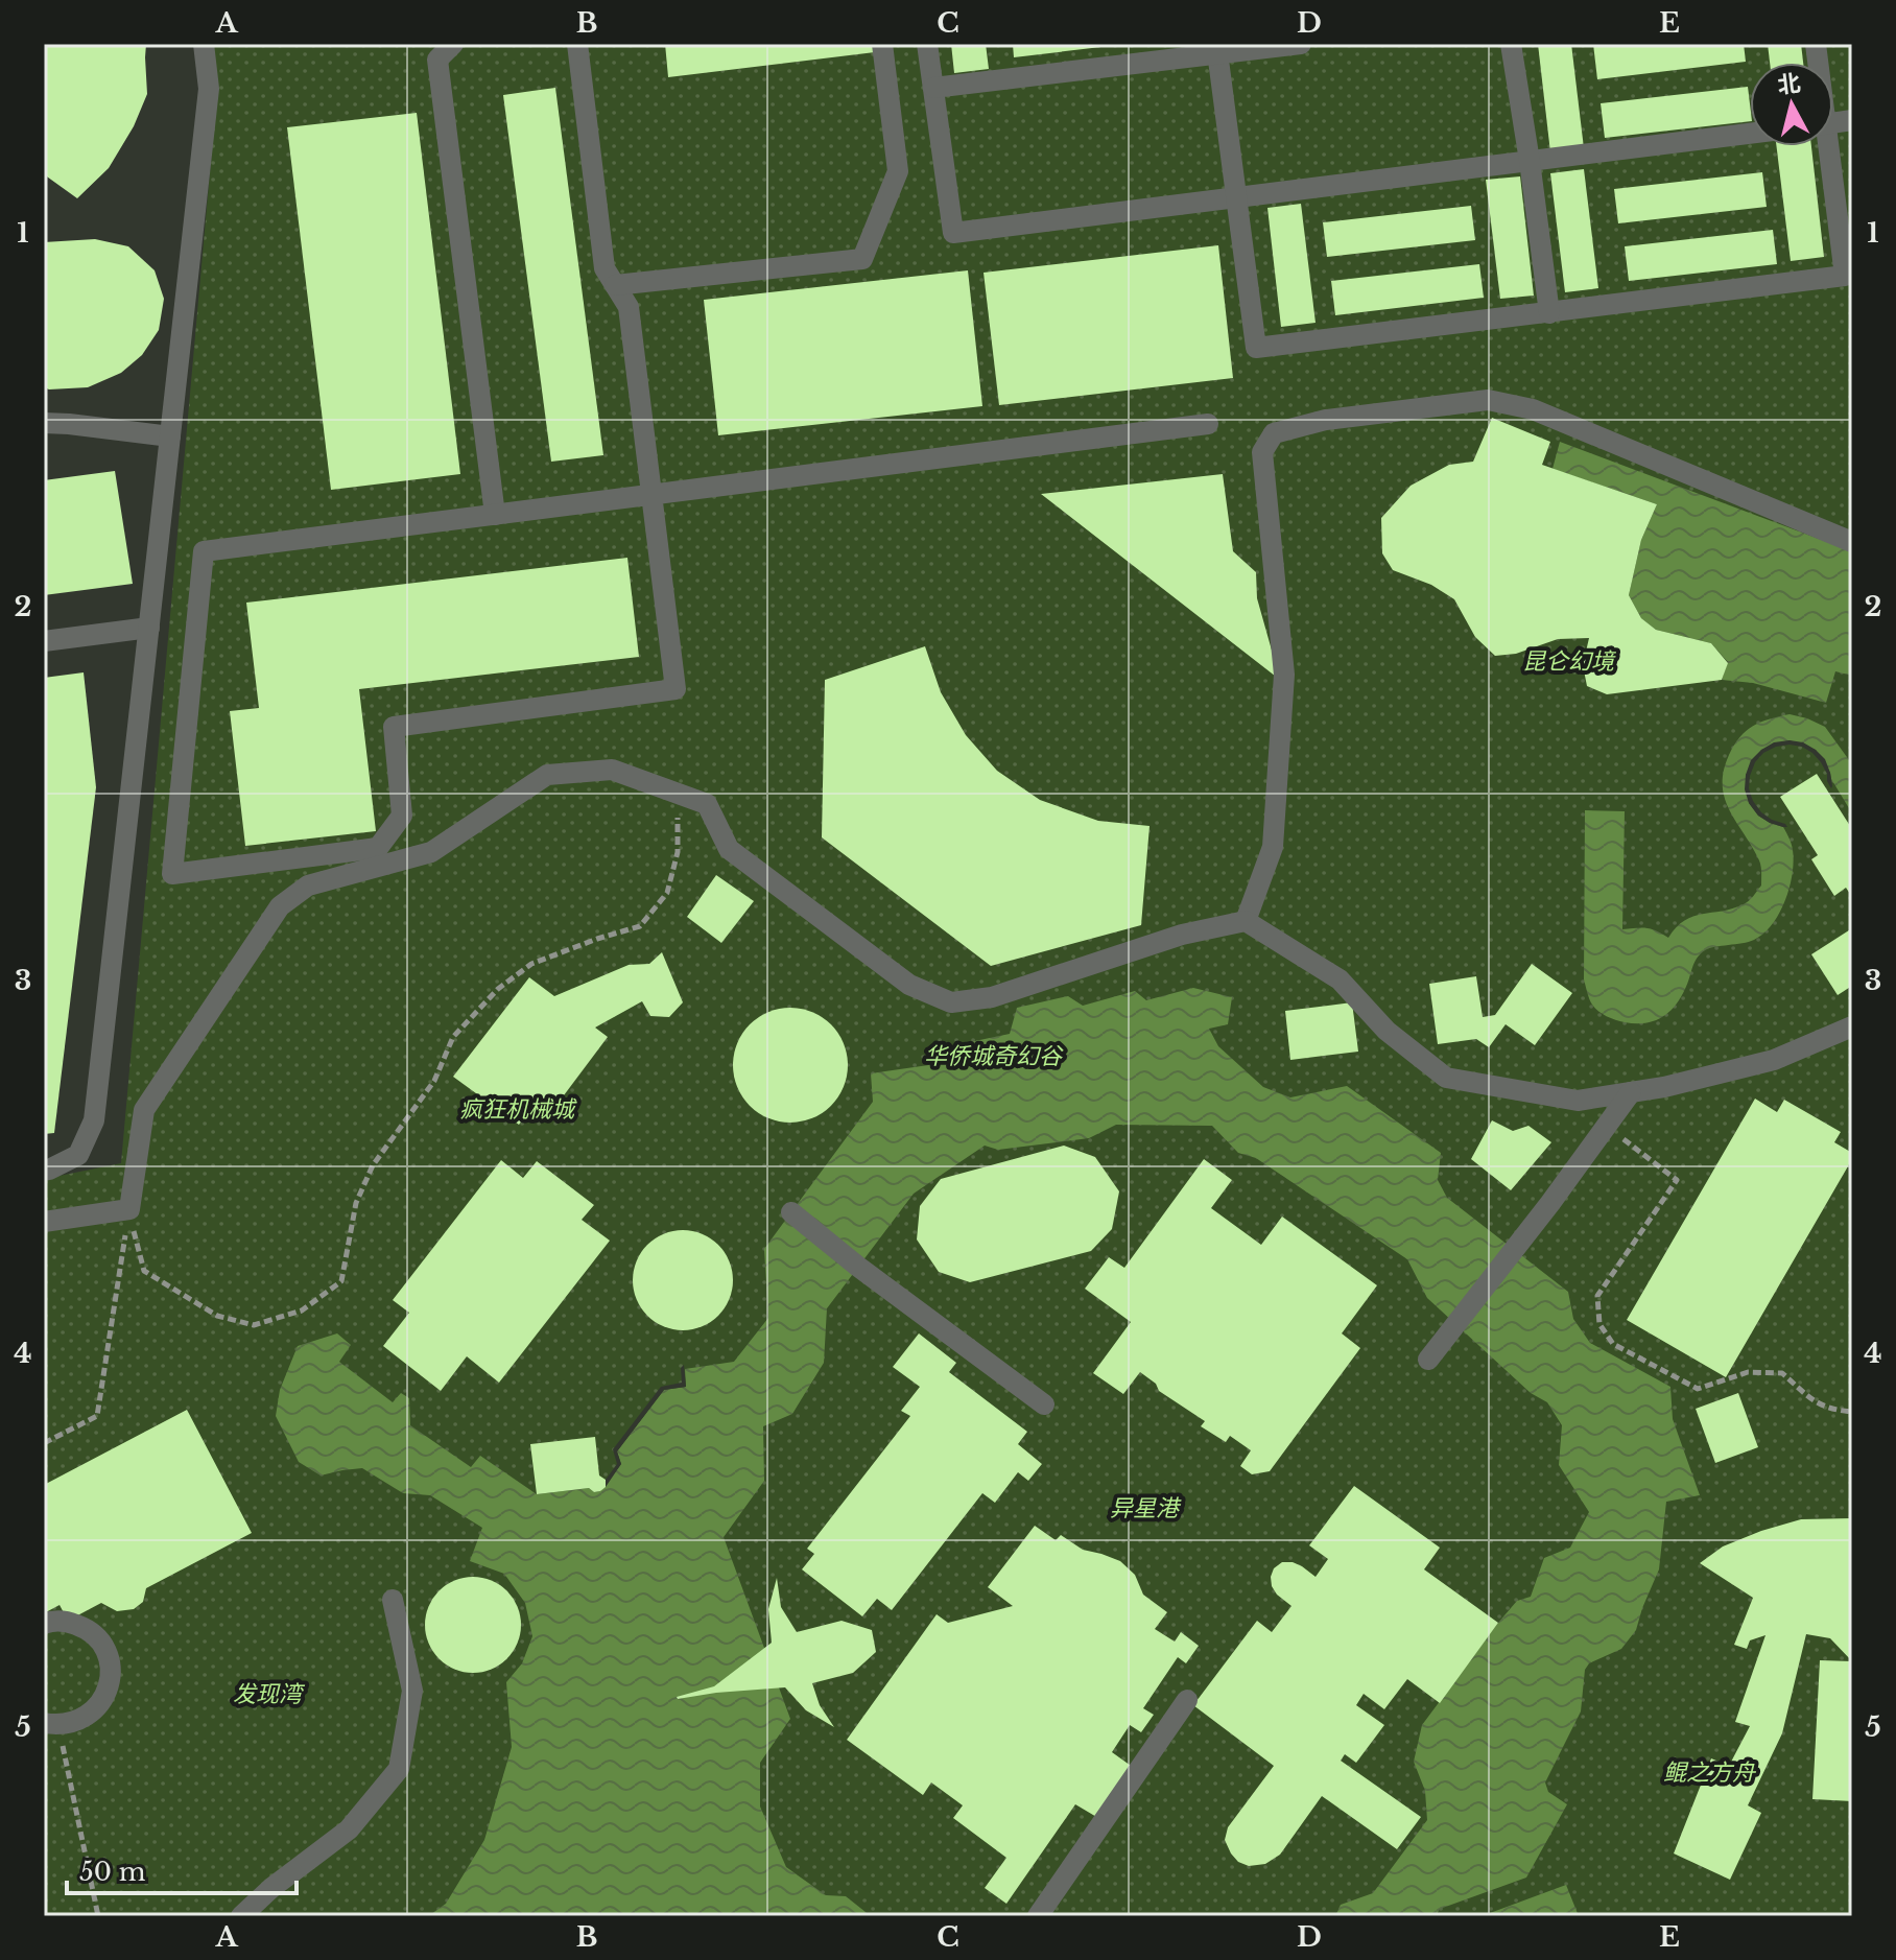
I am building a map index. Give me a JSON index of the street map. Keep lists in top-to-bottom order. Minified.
{"parks":["昆仑幻境","华侨城奇幻谷","疯狂机械城","异星港","发现湾","鲲之方舟"],"scale_bar":"50 m","north":"top","grid":{"columns":["A","B","C","D","E"],"rows":["1","2","3","4","5"]}}
